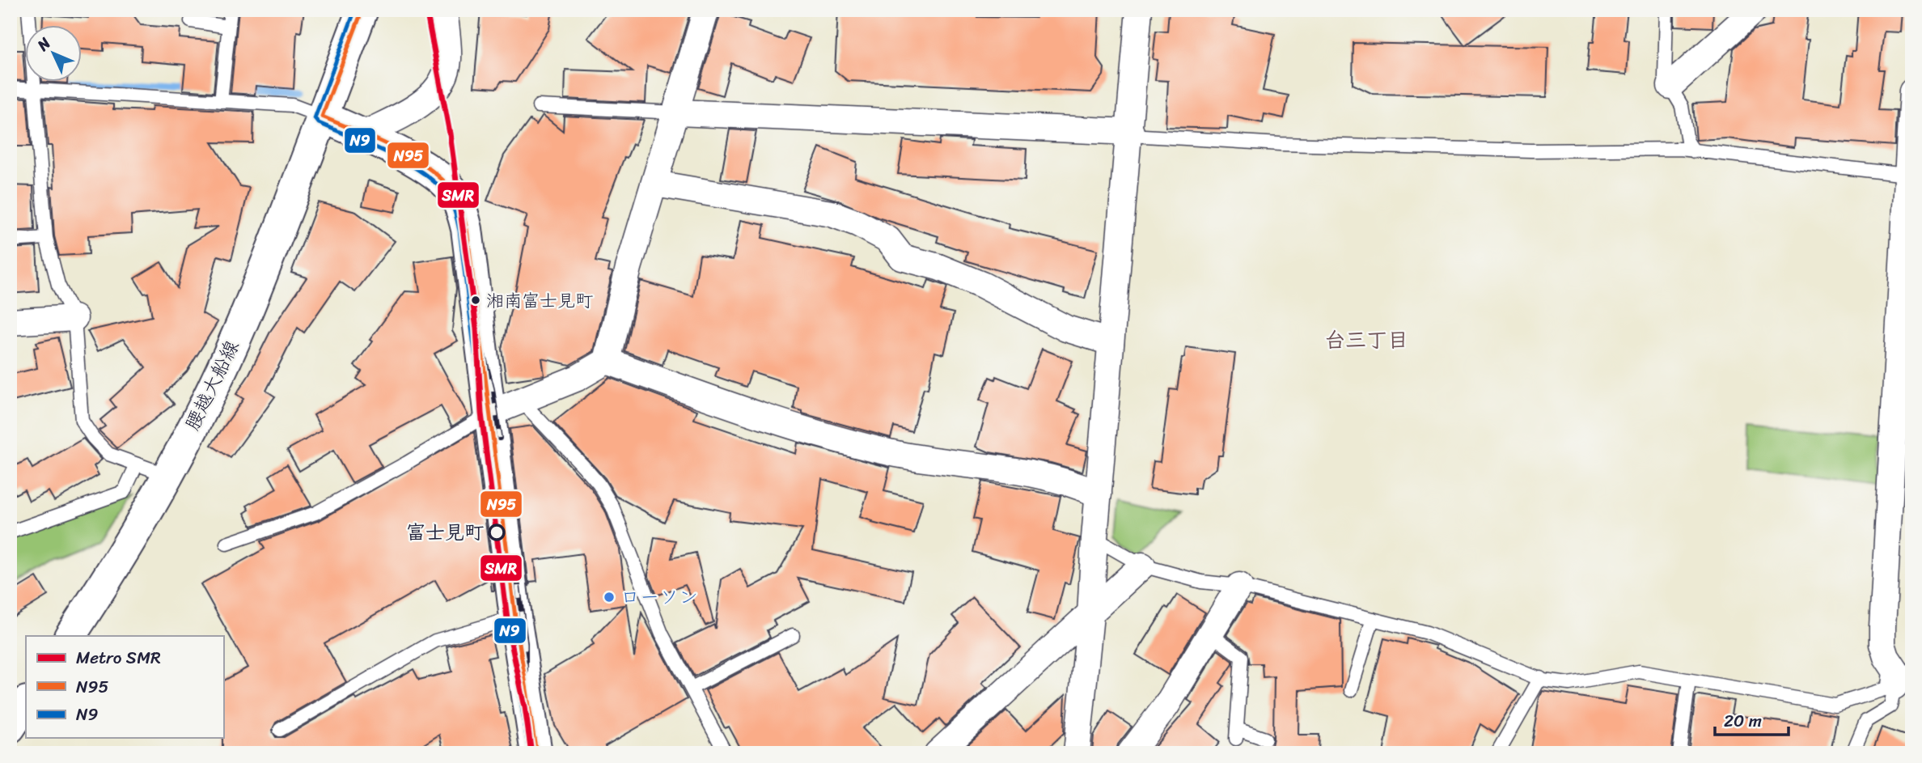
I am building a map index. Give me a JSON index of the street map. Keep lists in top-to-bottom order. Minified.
{"streets":{"main road":["腰越大船線"]},"districts":["台三丁目"],"places":["湘南富士見町","富士見町","ローソン"],"lines":["metro line SMR","transit line N95","transit line N9"],"legend":["Metro SMR","N95","N9"],"scale_bar":"20 m","north":"top left"}
